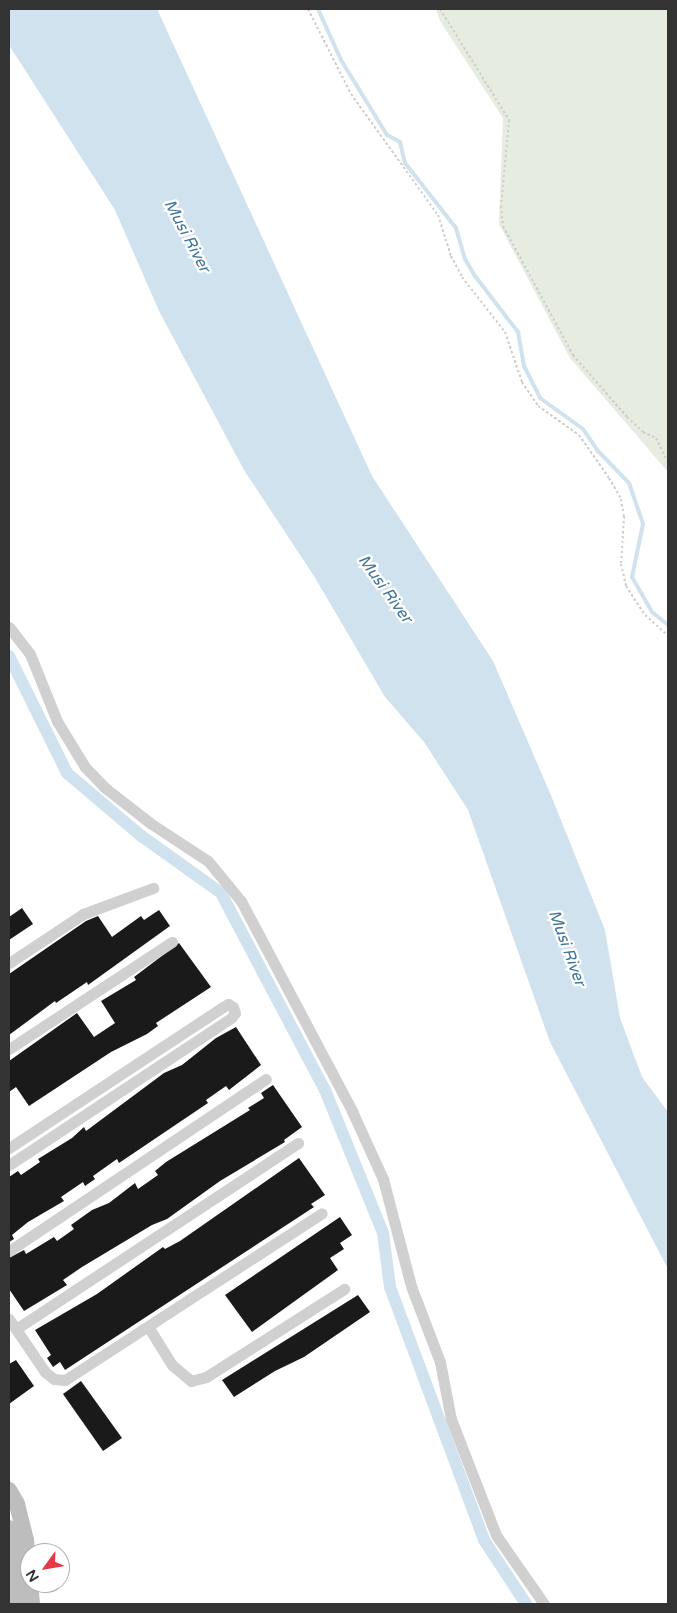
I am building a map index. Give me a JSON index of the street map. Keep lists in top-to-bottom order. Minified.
{"water":["Musi River"],"north":"bottom left"}
